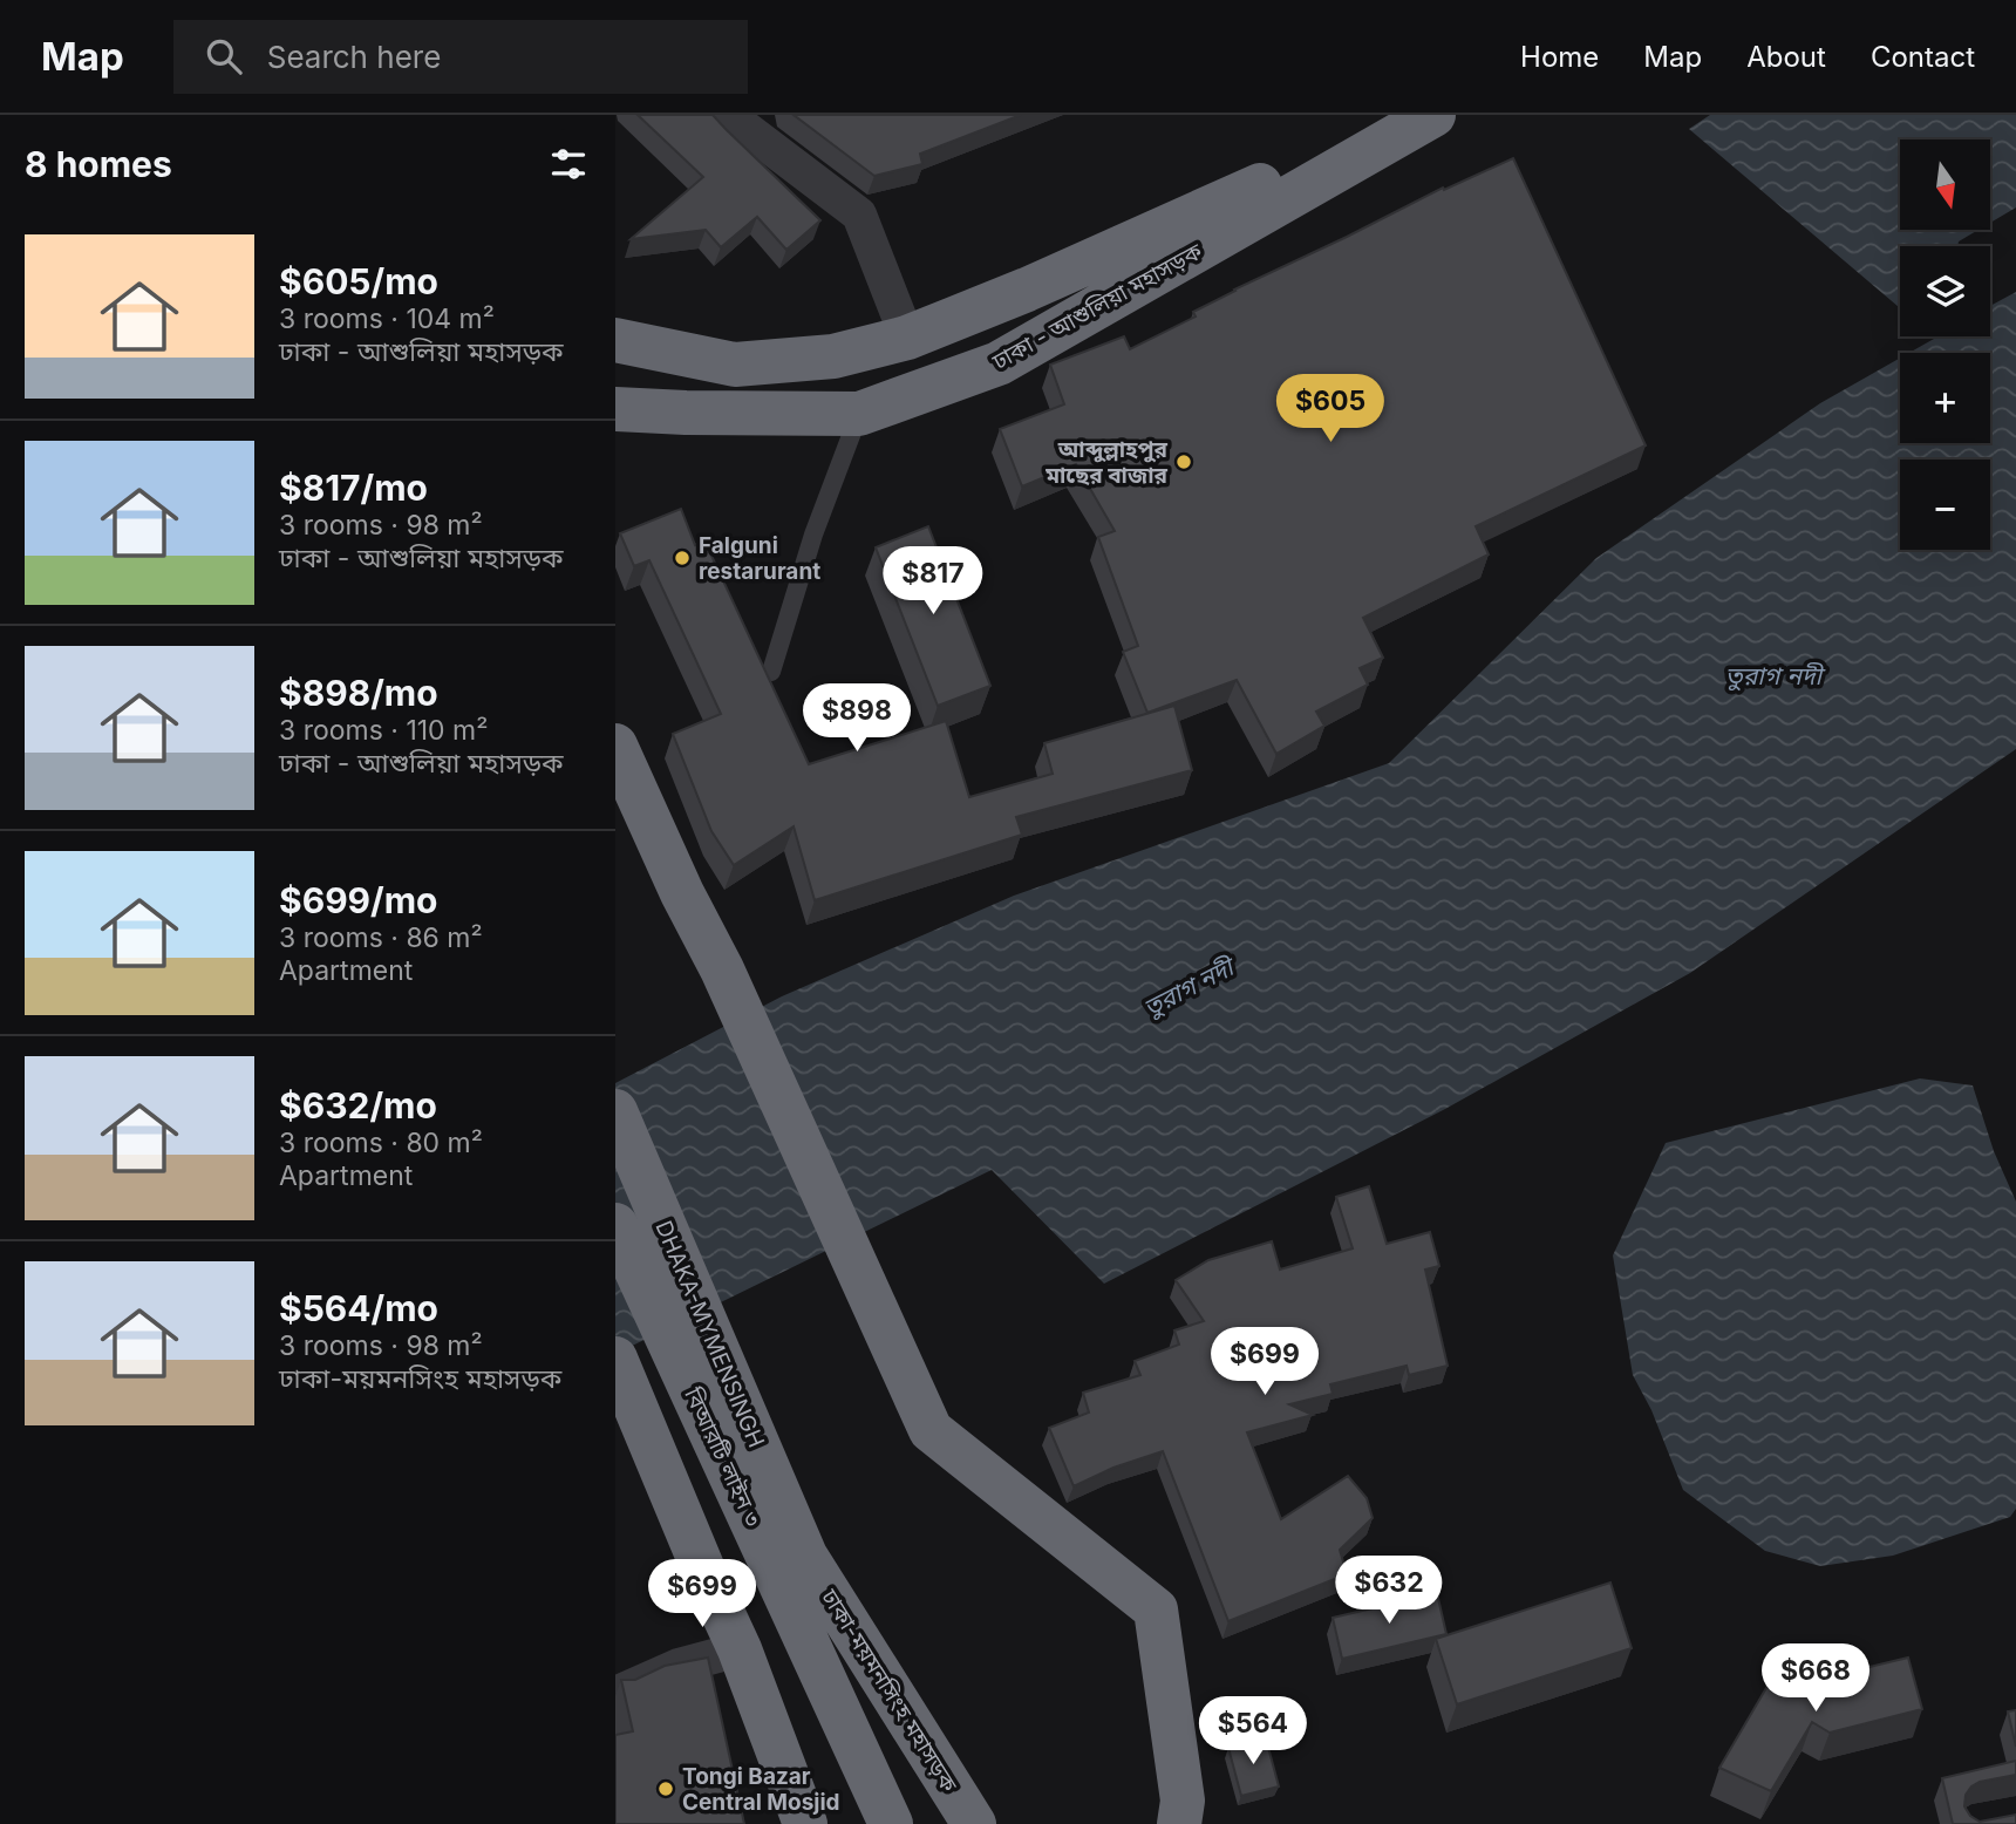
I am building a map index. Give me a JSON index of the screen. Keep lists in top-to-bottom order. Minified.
{"streets":{"highway":["ঢাকা - আশুলিয়া মহাসড়ক","DHAKA-MYMENSINGH","বিআরটি লাইন ৩","ঢাকা-ময়মনসিংহ মহাসড়ক"]},"crossings":[["DHAKA-MYMENSINGH","ঢাকা-ময়মনসিংহ মহাসড়ক"]],"water":["তুরাগ নদী"],"places":["আব্দুল্লাহপুর মাছের বাজার","Falguni restarurant","Tongi Bazar Central Mosjid"],"north":"bottom","page":{"header":"Map","search":"Search here","nav":["Home","Map","About","Contact"],"heading":"8 homes","map_buttons":["+","−"],"list":[{"name":"$605/mo","note":"3 rooms · 104 m² · ঢাকা - আশুলিয়া মহাসড়ক"},{"name":"$817/mo","note":"3 rooms · 98 m² · ঢাকা - আশুলিয়া মহাসড়ক"},{"name":"$898/mo","note":"3 rooms · 110 m² · ঢাকা - আশুলিয়া মহাসড়ক"},{"name":"$699/mo","note":"3 rooms · 86 m² · Apartment"},{"name":"$632/mo","note":"3 rooms · 80 m² · Apartment"},{"name":"$564/mo","note":"3 rooms · 98 m² · ঢাকা-ময়মনসিংহ মহাসড়ক"}],"price":["$605","$817","$898","$699","$632","$699","$668","$564"]}}
